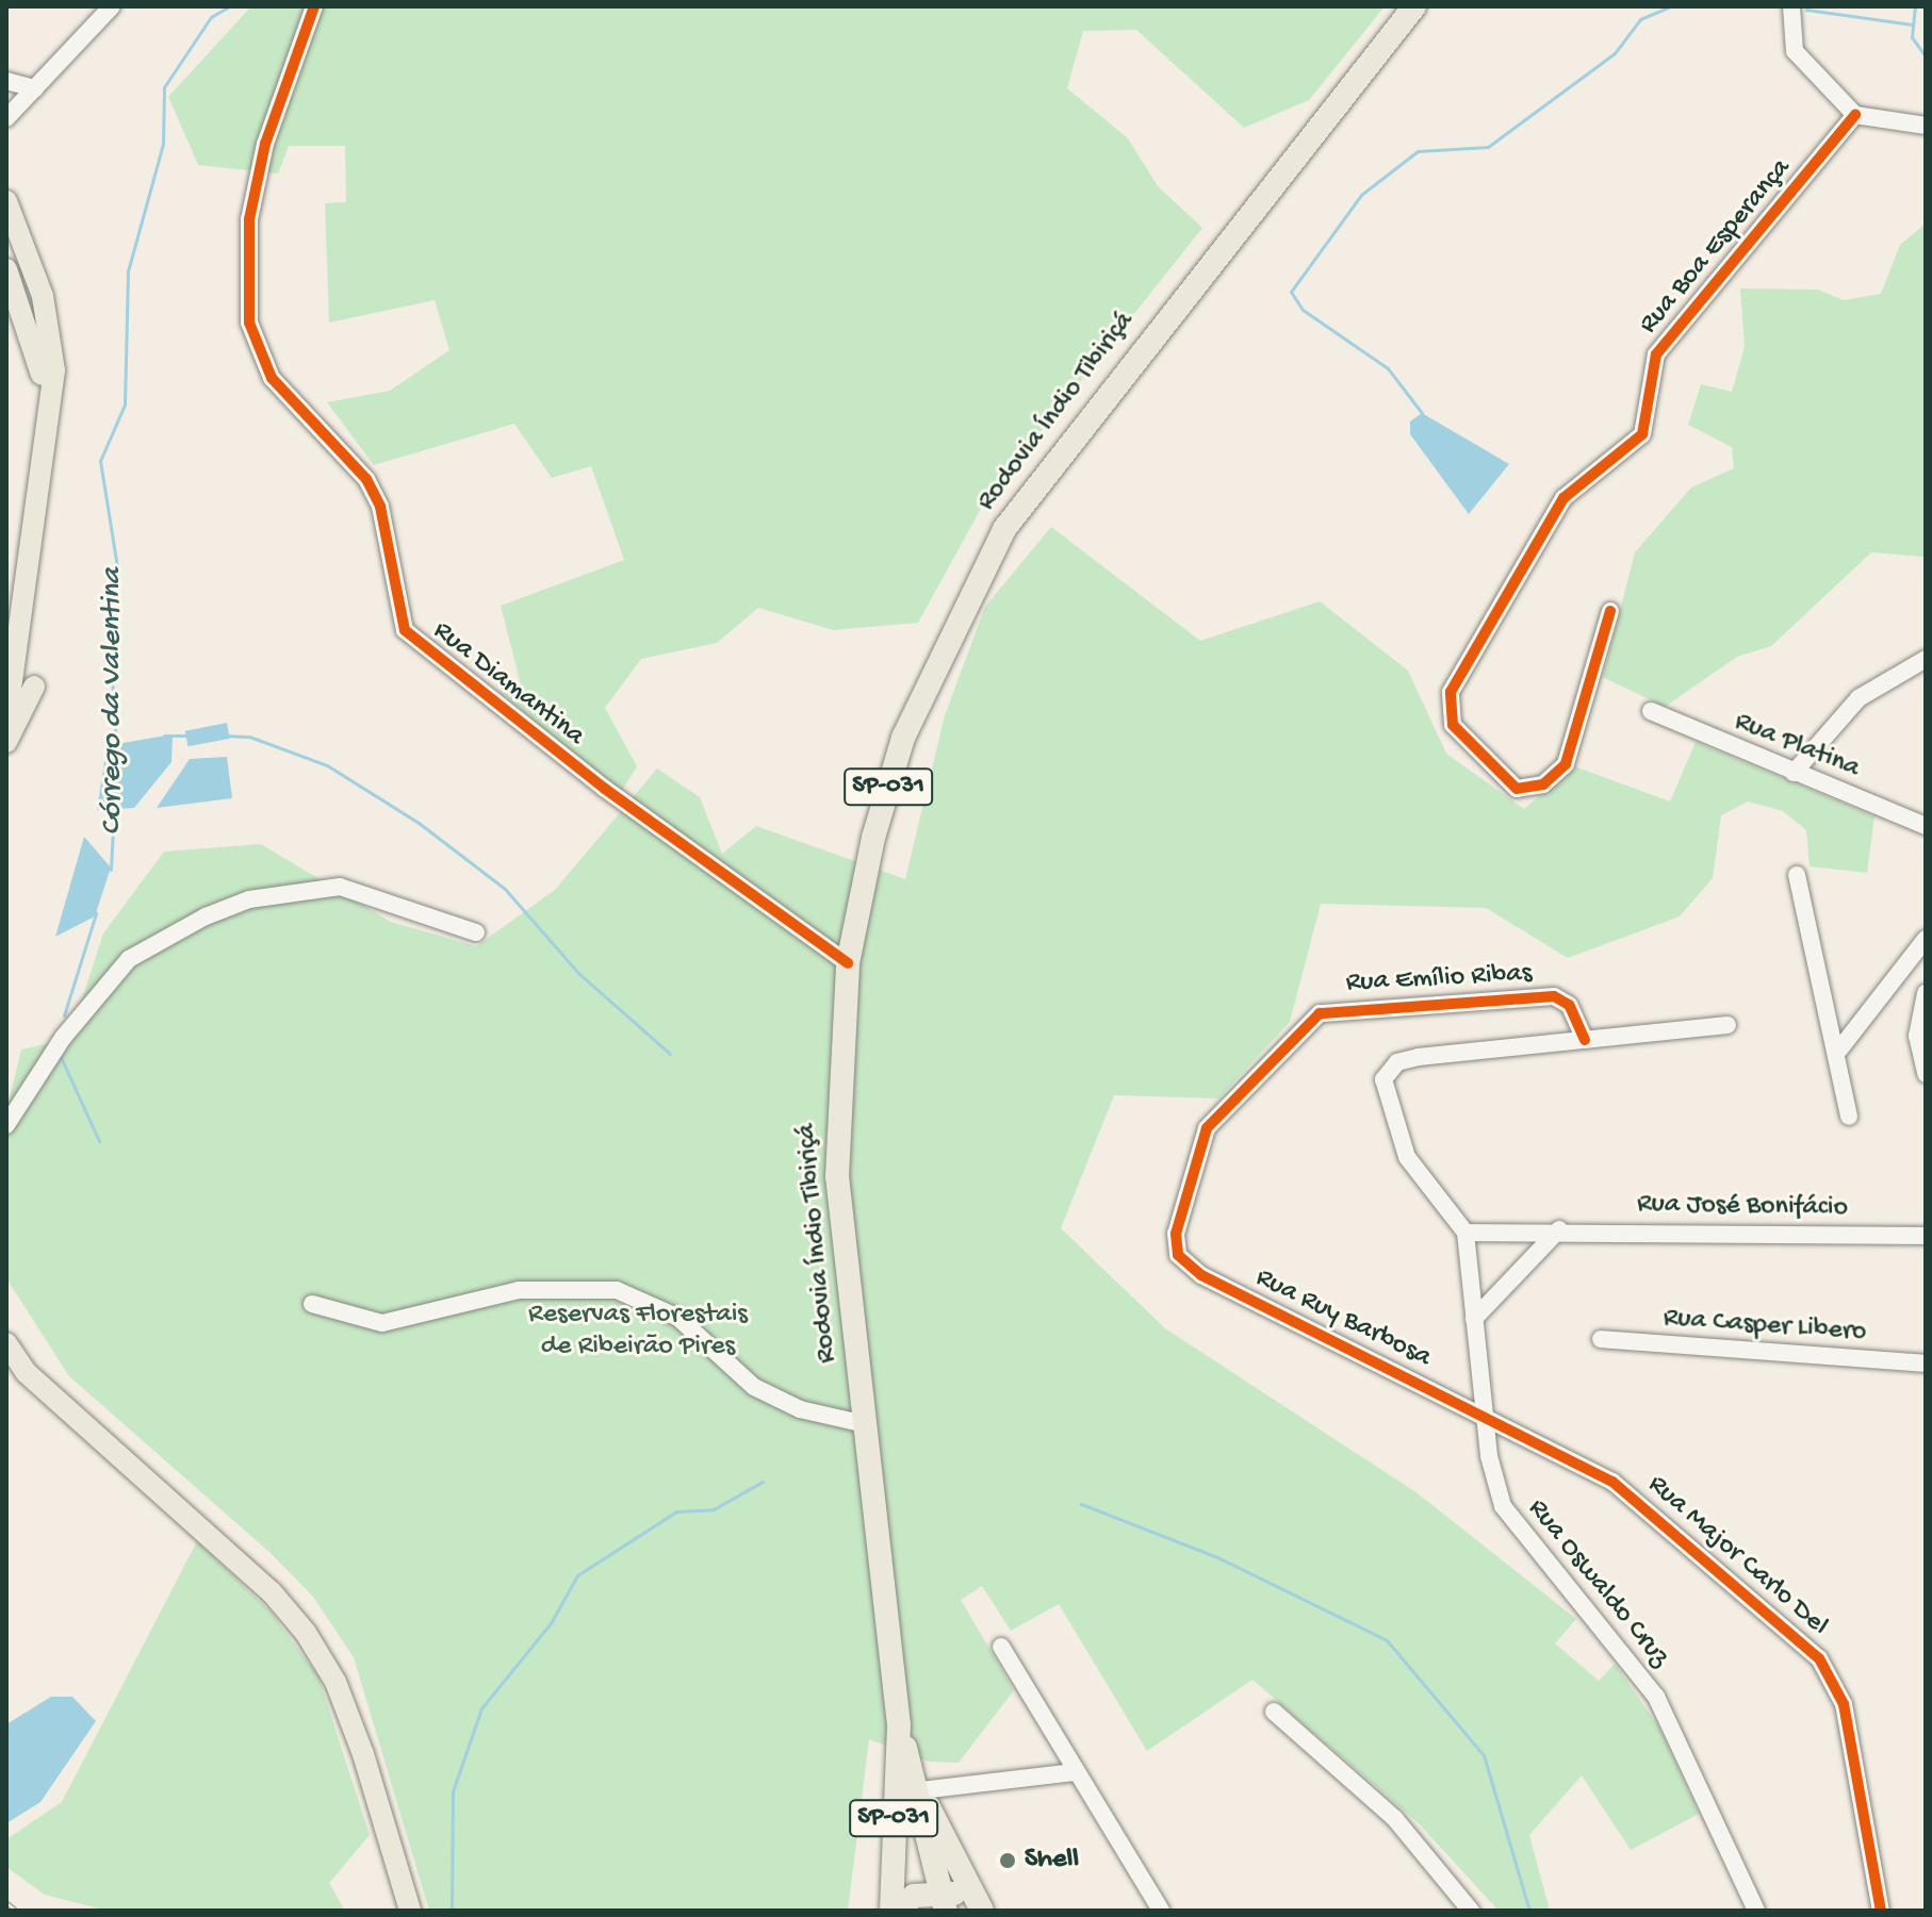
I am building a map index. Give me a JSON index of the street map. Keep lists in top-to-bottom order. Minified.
{"streets":{"highway":["Rodovia Índio Tibiriçá","SP-031"],"street":["Rua Boa Esperança","Rua Diamantina","Rua Platina","Rua Emílio Ribas","Rua José Bonifácio","Rua Ruy Barbosa","Rua Casper Libero","Rua Major Carlo Del","Rua Oswaldo Cruz"]},"crossings":[["Rodovia Índio Tibiriçá","Rua Diamantina"],["Rua Emílio Ribas","Rua Ruy Barbosa"],["Rua José Bonifácio","Rua Oswaldo Cruz"],["Rua Ruy Barbosa","Rua Major Carlo Del"],["Rua Ruy Barbosa","Rua Oswaldo Cruz"],["Rua Major Carlo Del","Rua Oswaldo Cruz"]],"water":["Córrego da Valentina"],"parks":["Reservas Florestais de Ribeirão Pires"],"places":["Shell"]}
